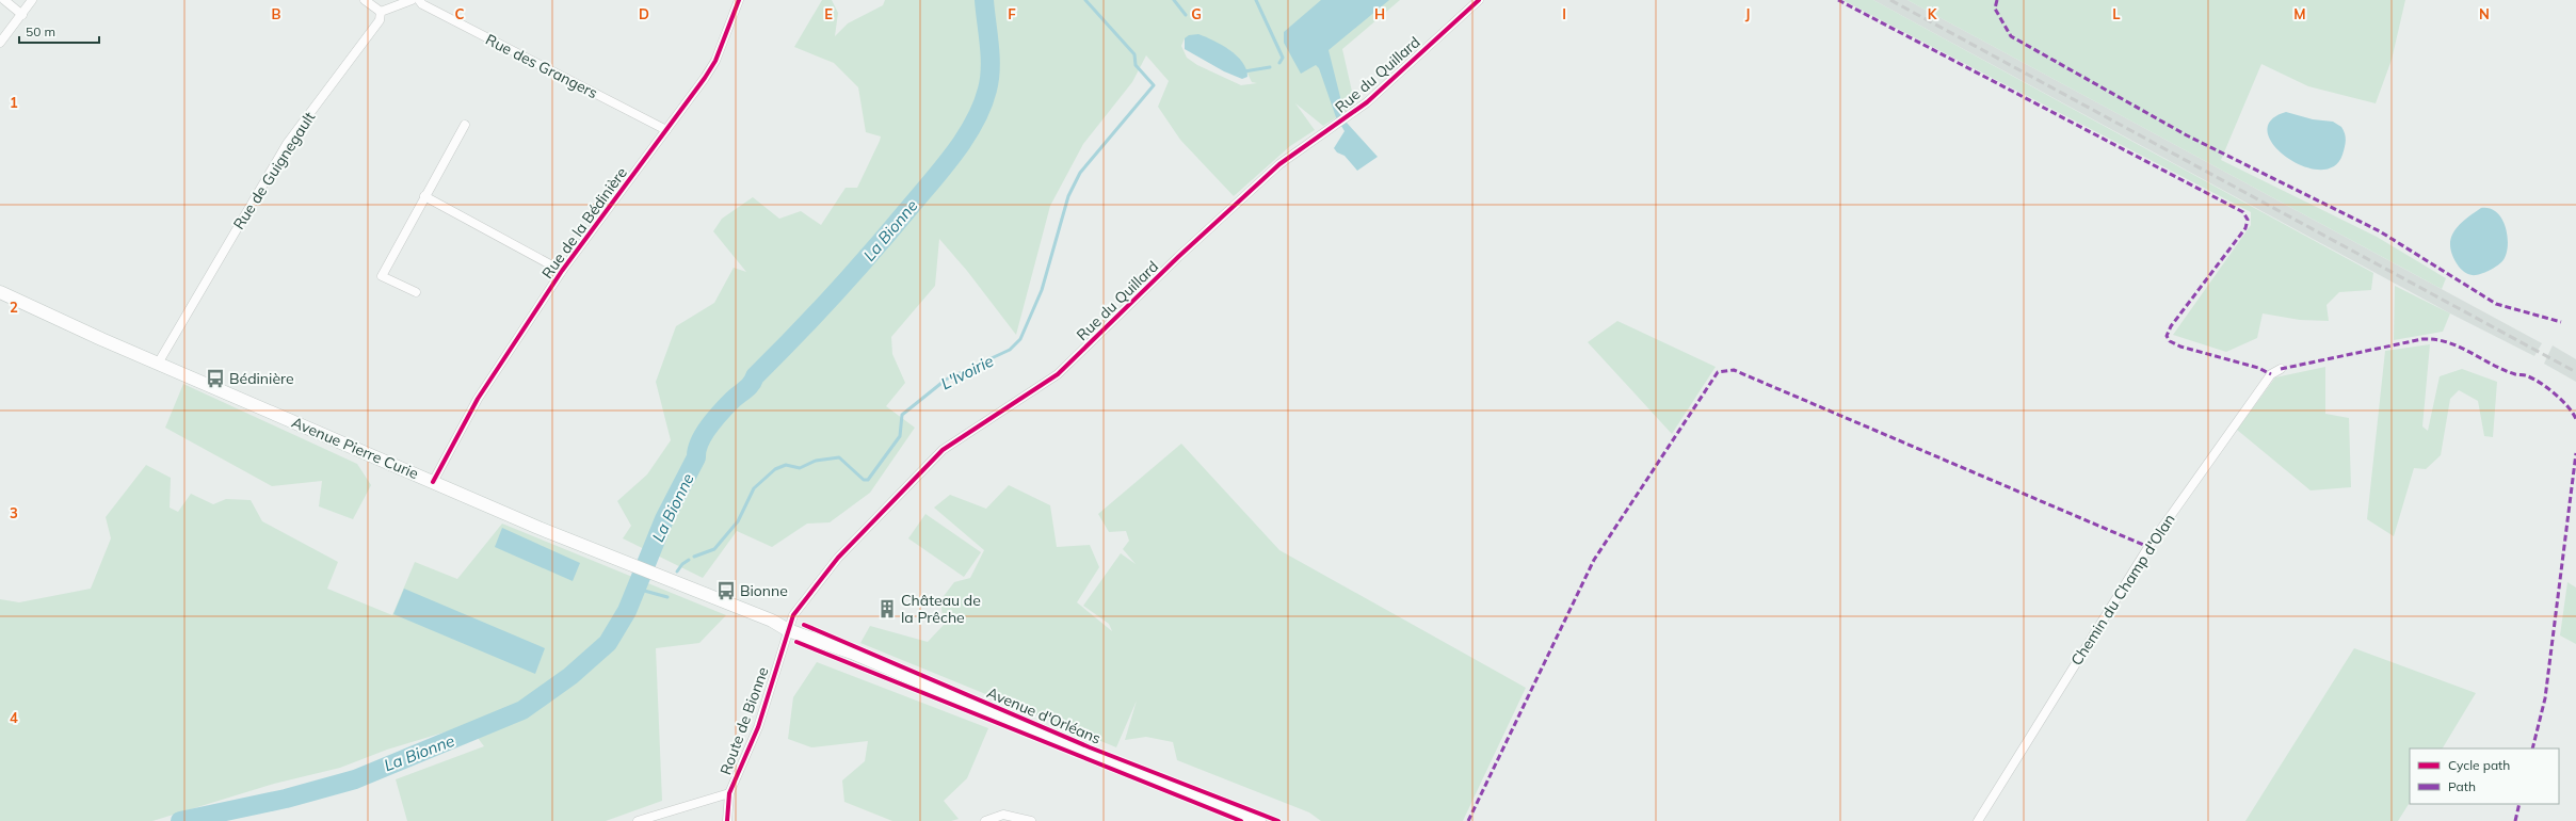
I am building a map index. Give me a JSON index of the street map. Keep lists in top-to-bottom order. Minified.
{"streets":{"main road":["Avenue Pierre Curie","Avenue d'Orléans"],"street":["Rue des Grangers","Rue du Quillard","Rue de Guignegault","Rue de la Bédinière","Chemin du Champ d'Olan","Route de Bionne"]},"crossings":[["Rue des Grangers","Rue de la Bédinière"],["Rue du Quillard","Avenue d'Orléans"],["Rue du Quillard","Route de Bionne"],["Rue de Guignegault","Avenue Pierre Curie"],["Rue de la Bédinière","Avenue Pierre Curie"],["Avenue Pierre Curie","Avenue d'Orléans"],["Avenue d'Orléans","Route de Bionne"]],"water":["La Bionne","L'Ivoirie"],"places":{"bus stop":["Bédinière","Bionne"],"building":["Château de la Prêche"]},"legend":["Cycle path","Path"],"scale_bar":"50 m","grid":{"columns":["B","C","D","E","F","G","H","I","J","K","L","M","N"],"rows":["1","2","3","4"]}}
